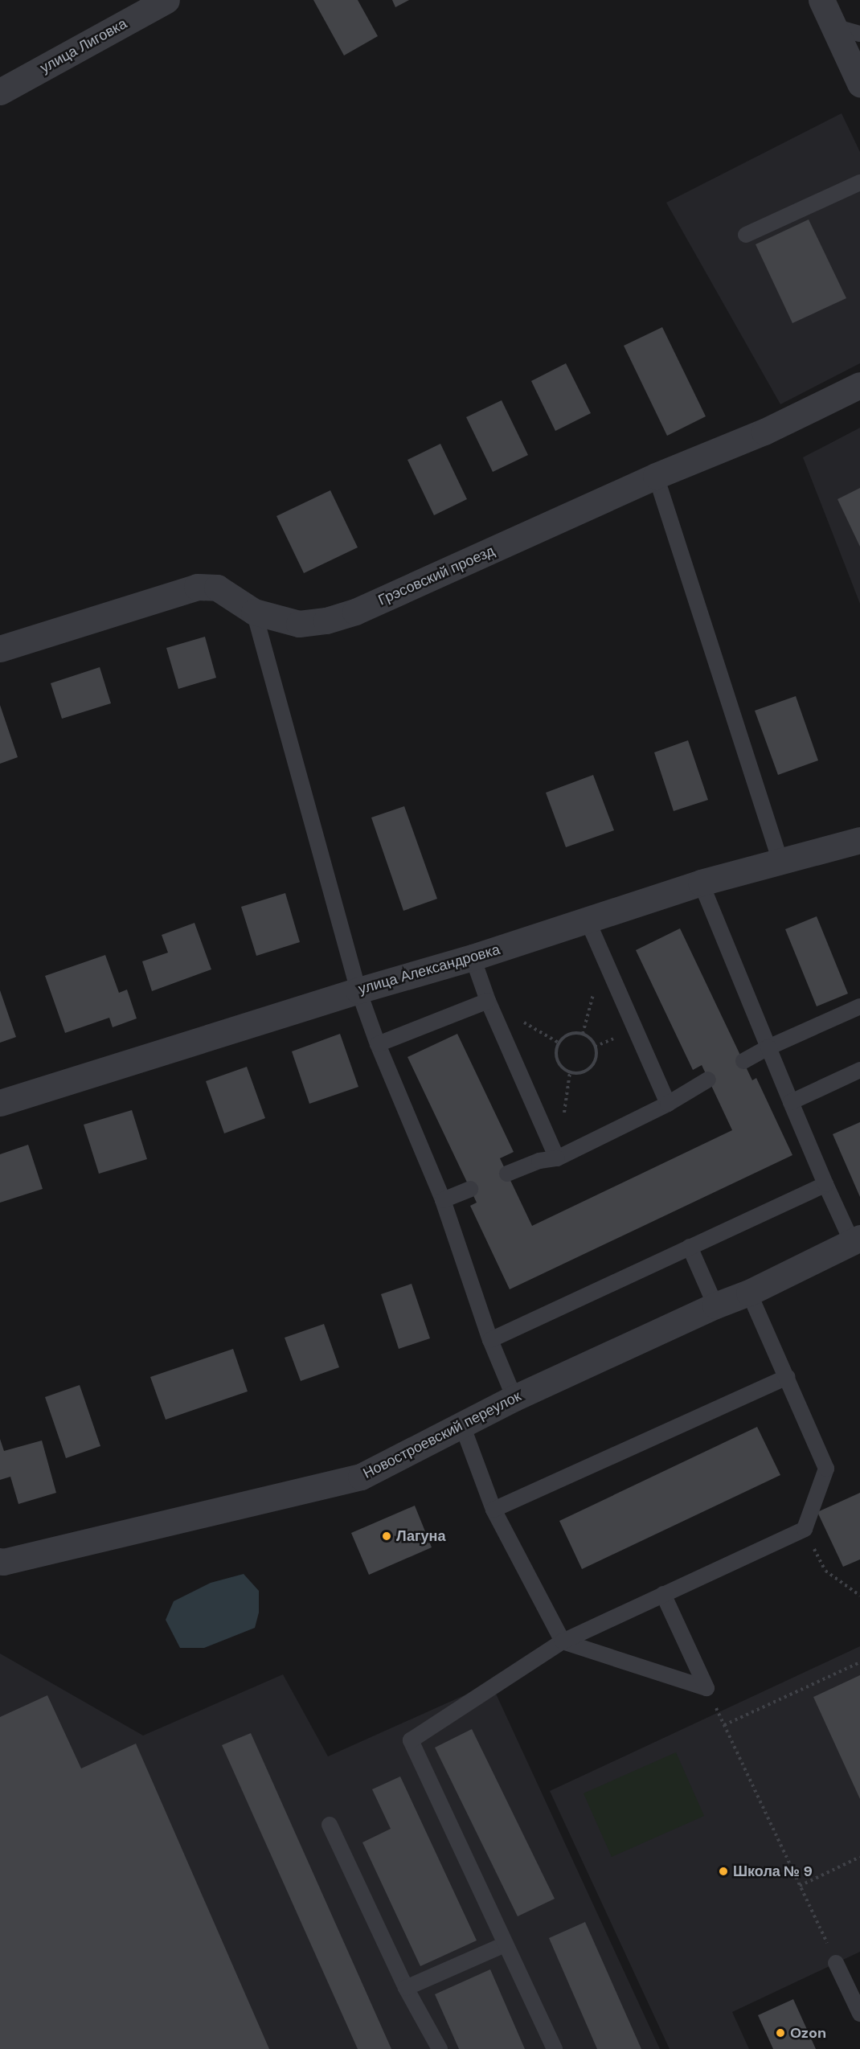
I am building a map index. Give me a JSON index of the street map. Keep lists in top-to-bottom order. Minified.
{"streets":{"street":["улица Лиговка","Грэсовский проезд","улица Александровка","Новостроевский переулок"]},"places":["Лагуна","Школа № 9","Ozon"]}
